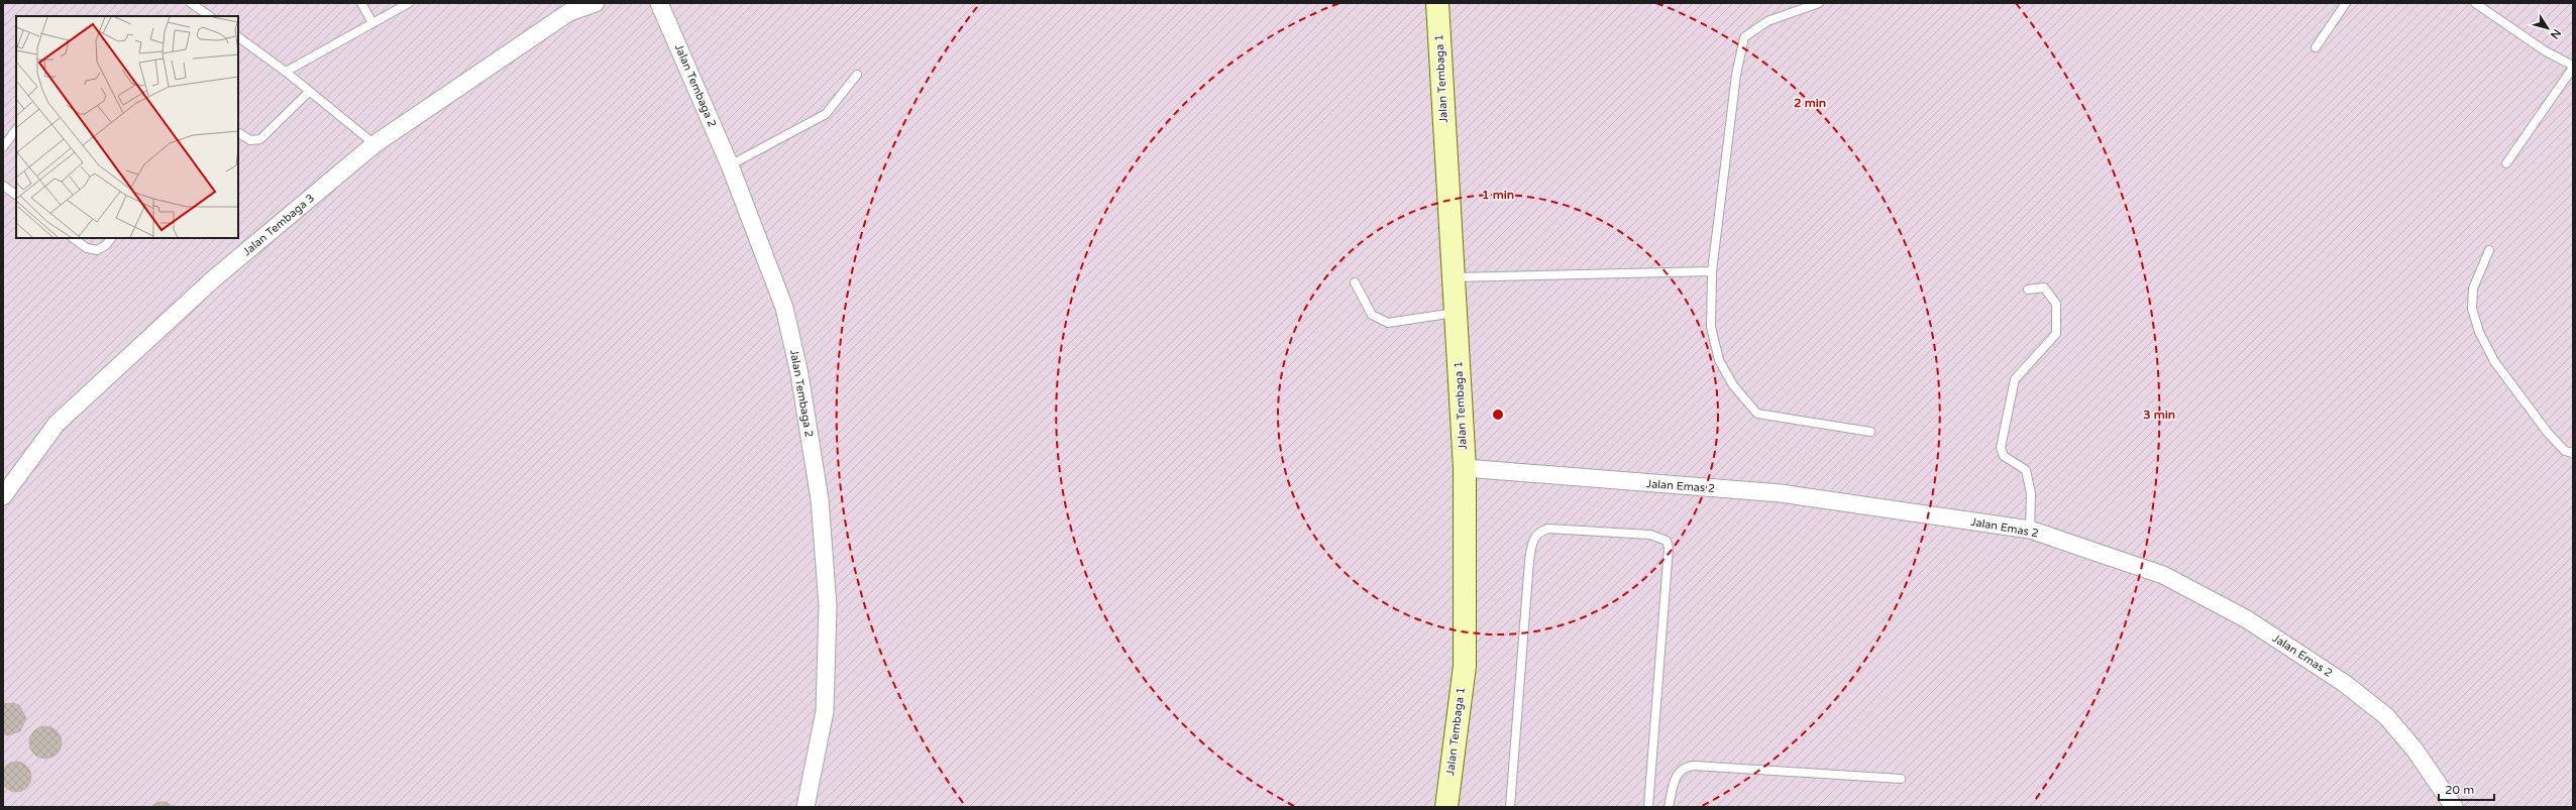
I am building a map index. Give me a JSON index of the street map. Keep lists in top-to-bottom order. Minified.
{"streets":{"street":["Jalan Tembaga 1","Jalan Tembaga 2","Jalan Tembaga 3","Jalan Emas 2"]},"crossings":[["Jalan Tembaga 1","Jalan Emas 2"]],"scale_bar":"20 m","north":"bottom right","rings":["2 min","1 min","3 min"]}
